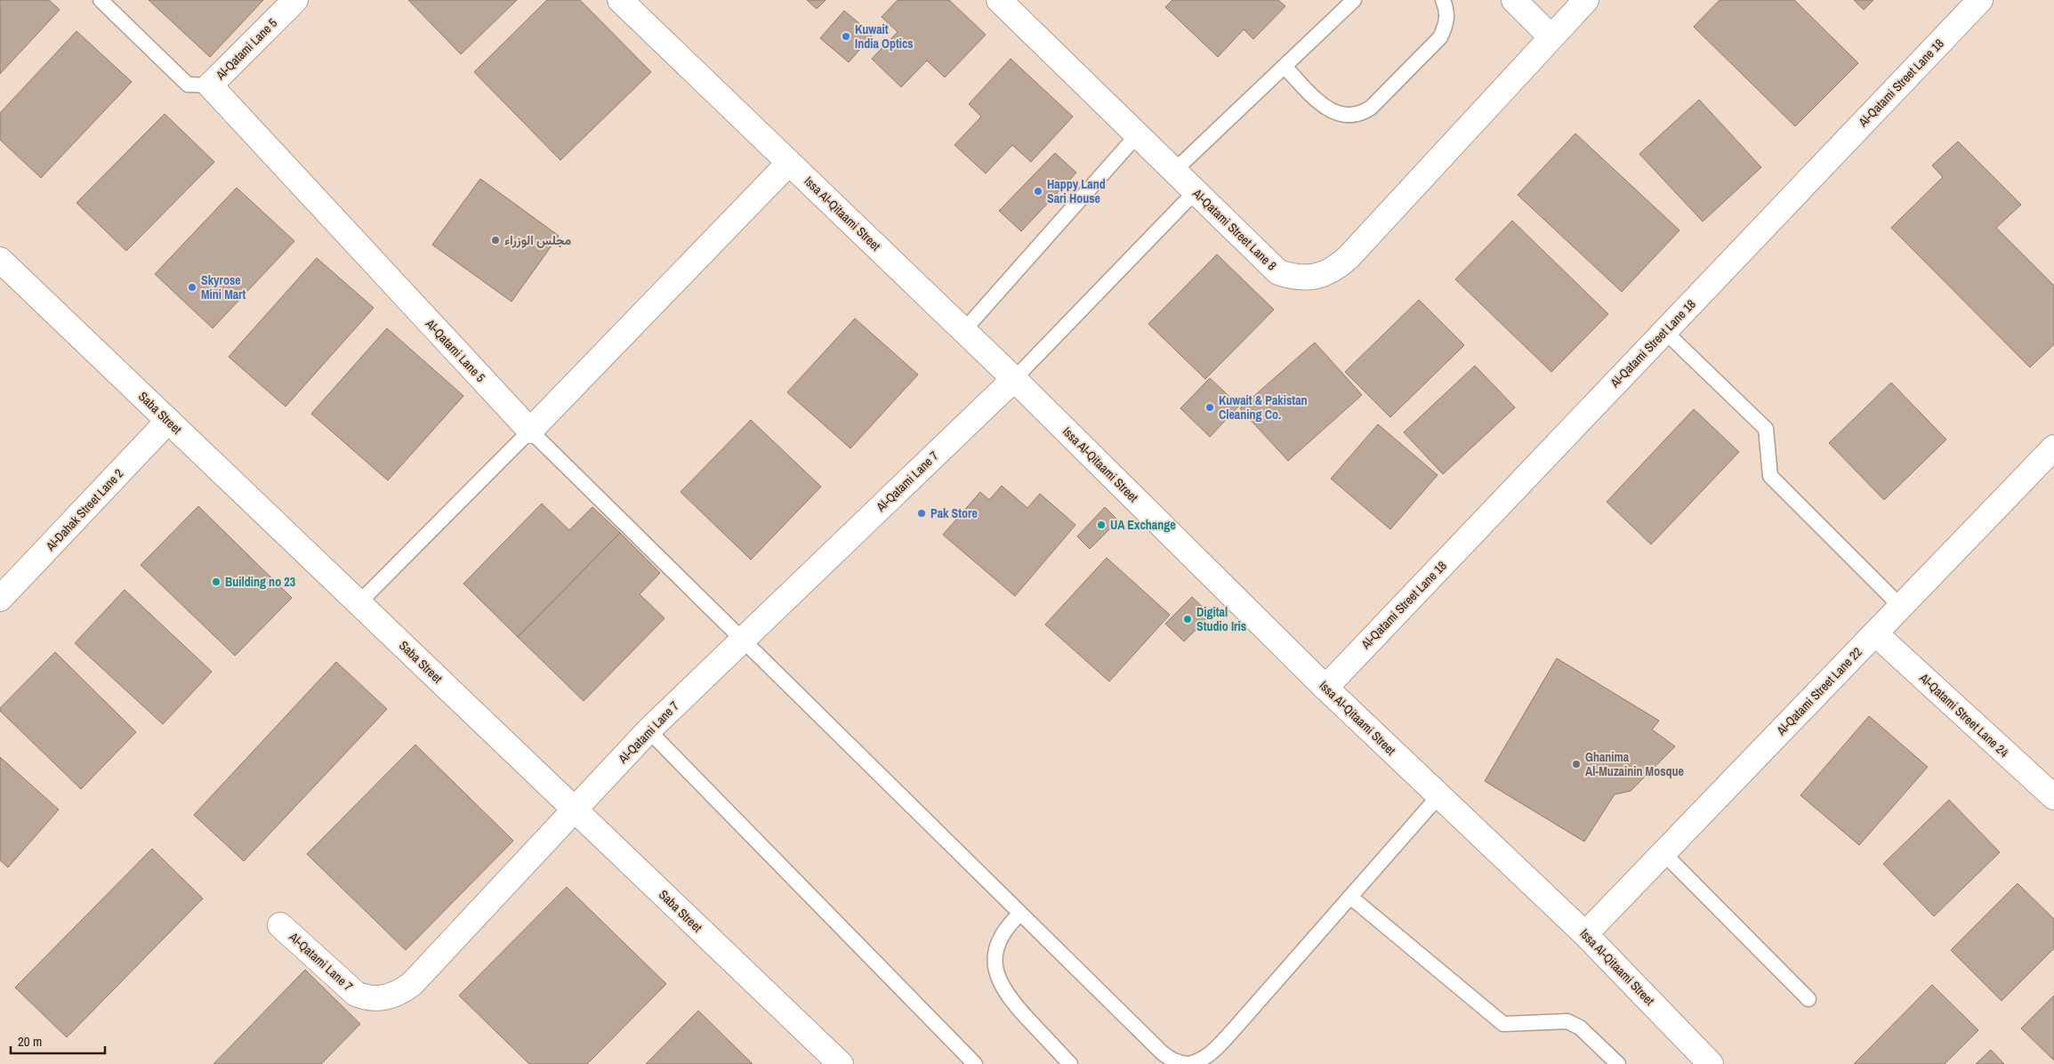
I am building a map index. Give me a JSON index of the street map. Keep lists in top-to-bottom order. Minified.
{"streets":{"street":["Al-Qatami Lane 5","Al-Qatami Street Lane 18","Issa Al-Qitaami Street","Al-Qatami Street Lane 8","Saba Street","Al-Qatami Lane 7","Al-Dahak Street Lane 2","Al-Qatami Street Lane 22","Al-Qatami Street Lane 24"]},"crossings":[["Al-Qatami Street Lane 18","Issa Al-Qitaami Street"],["Issa Al-Qitaami Street","Al-Qatami Lane 7"],["Issa Al-Qitaami Street","Al-Qatami Street Lane 22"],["Saba Street","Al-Qatami Lane 7"],["Saba Street","Al-Dahak Street Lane 2"],["Al-Qatami Street Lane 22","Al-Qatami Street Lane 24"]],"places":["Kuwait India Optics","Happy Land Sari House","مجلس الوزراء","Skyrose Mini Mart","Kuwait & Pakistan Cleaning Co.","Pak Store","UA Exchange","Building no 23","Digital Studio Iris","Ghanima Al-Muzainin Mosque"],"scale_bar":"20 m"}
